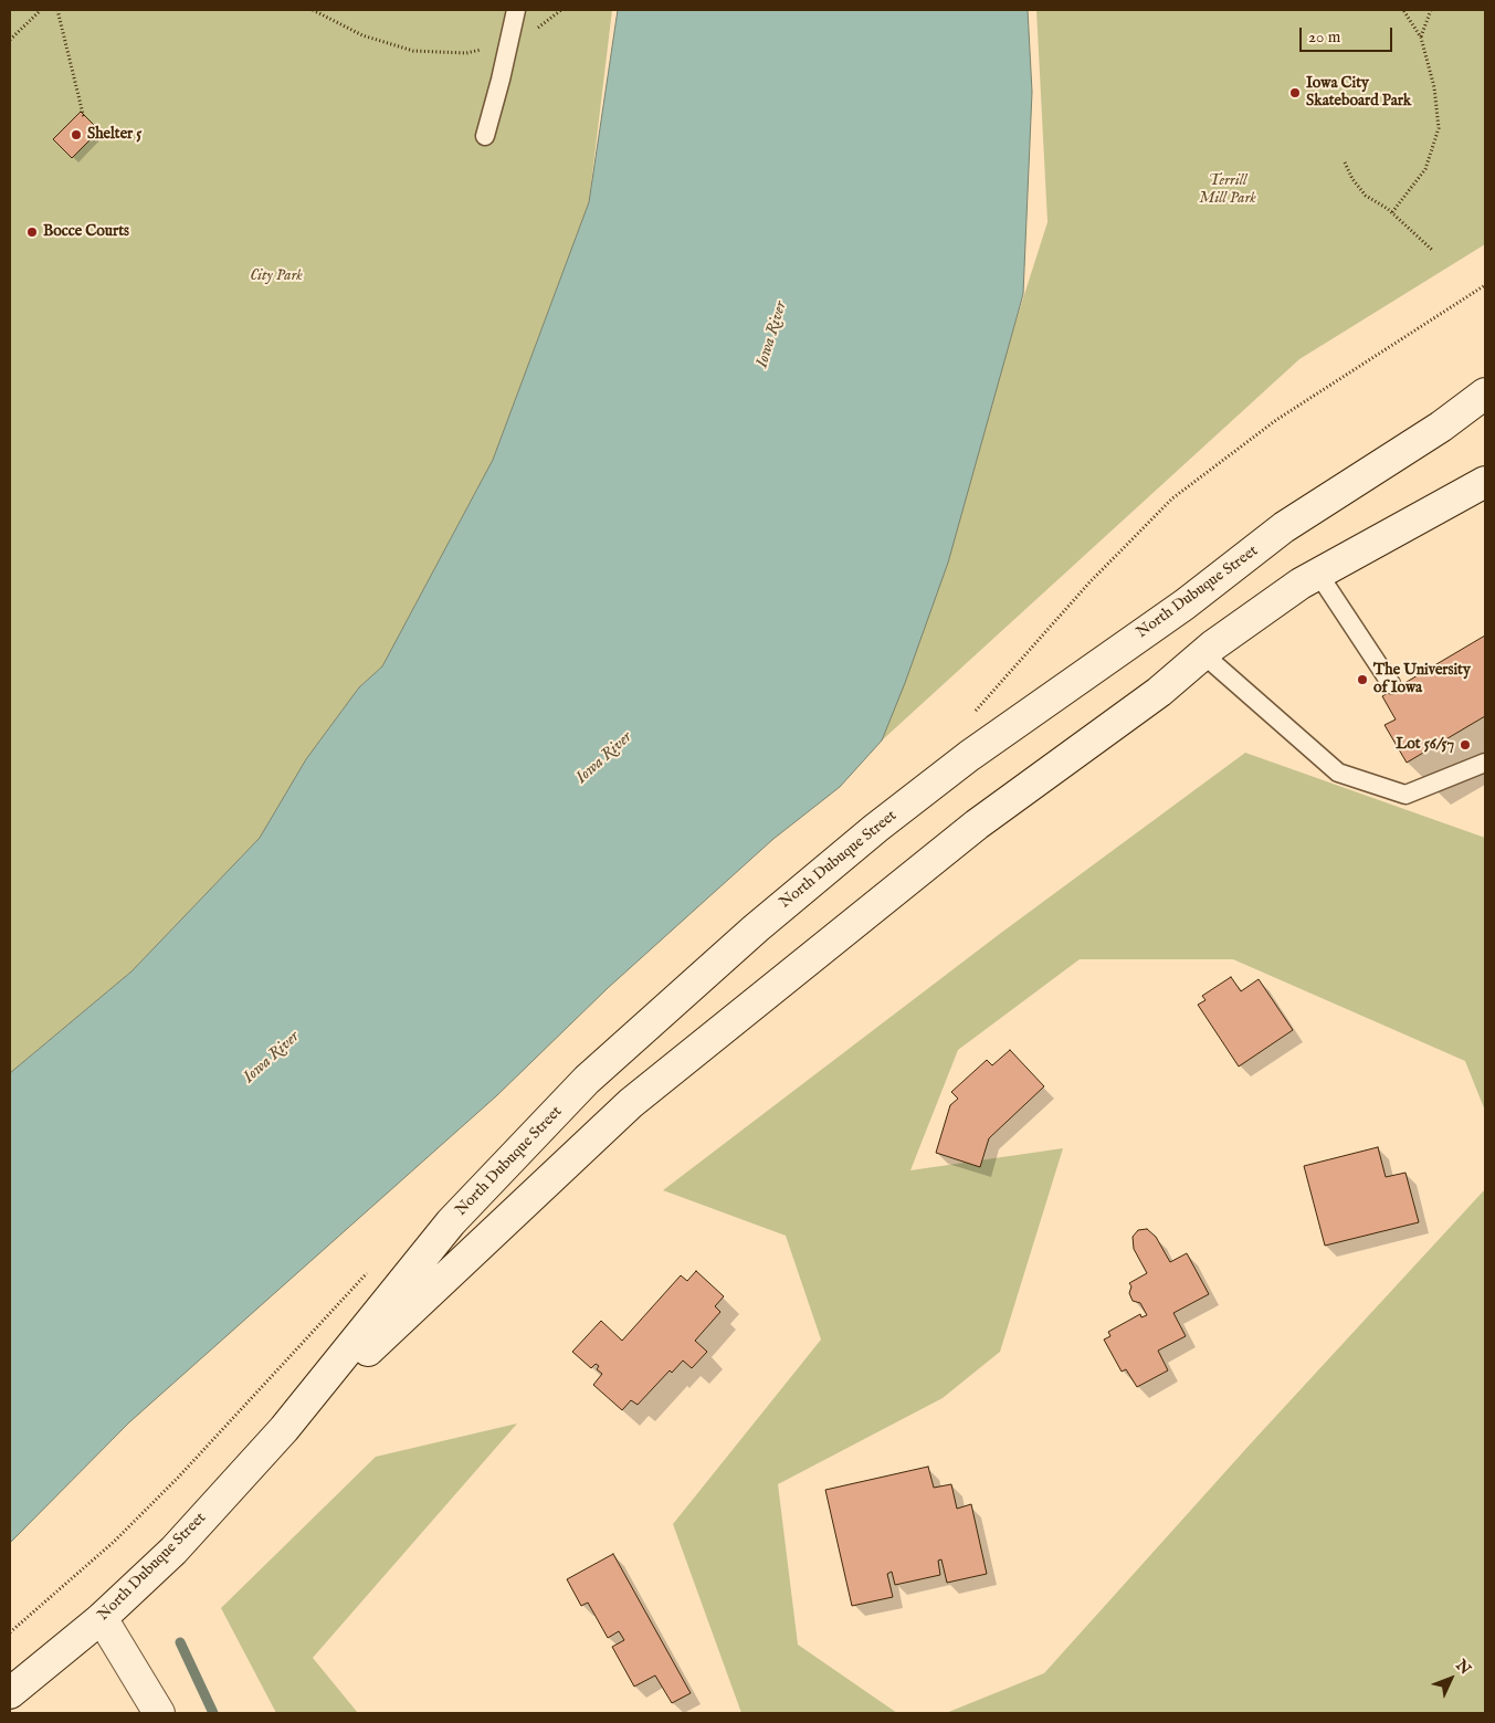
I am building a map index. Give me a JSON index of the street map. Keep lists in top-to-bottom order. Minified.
{"streets":{"main road":["North Dubuque Street"]},"water":["Iowa River"],"parks":["Terrill Mill Park","City Park"],"places":["Iowa City Skateboard Park","Shelter 5","Bocce Courts","The University of Iowa","Lot 56/57"],"scale_bar":"20 m","north":"top right"}
